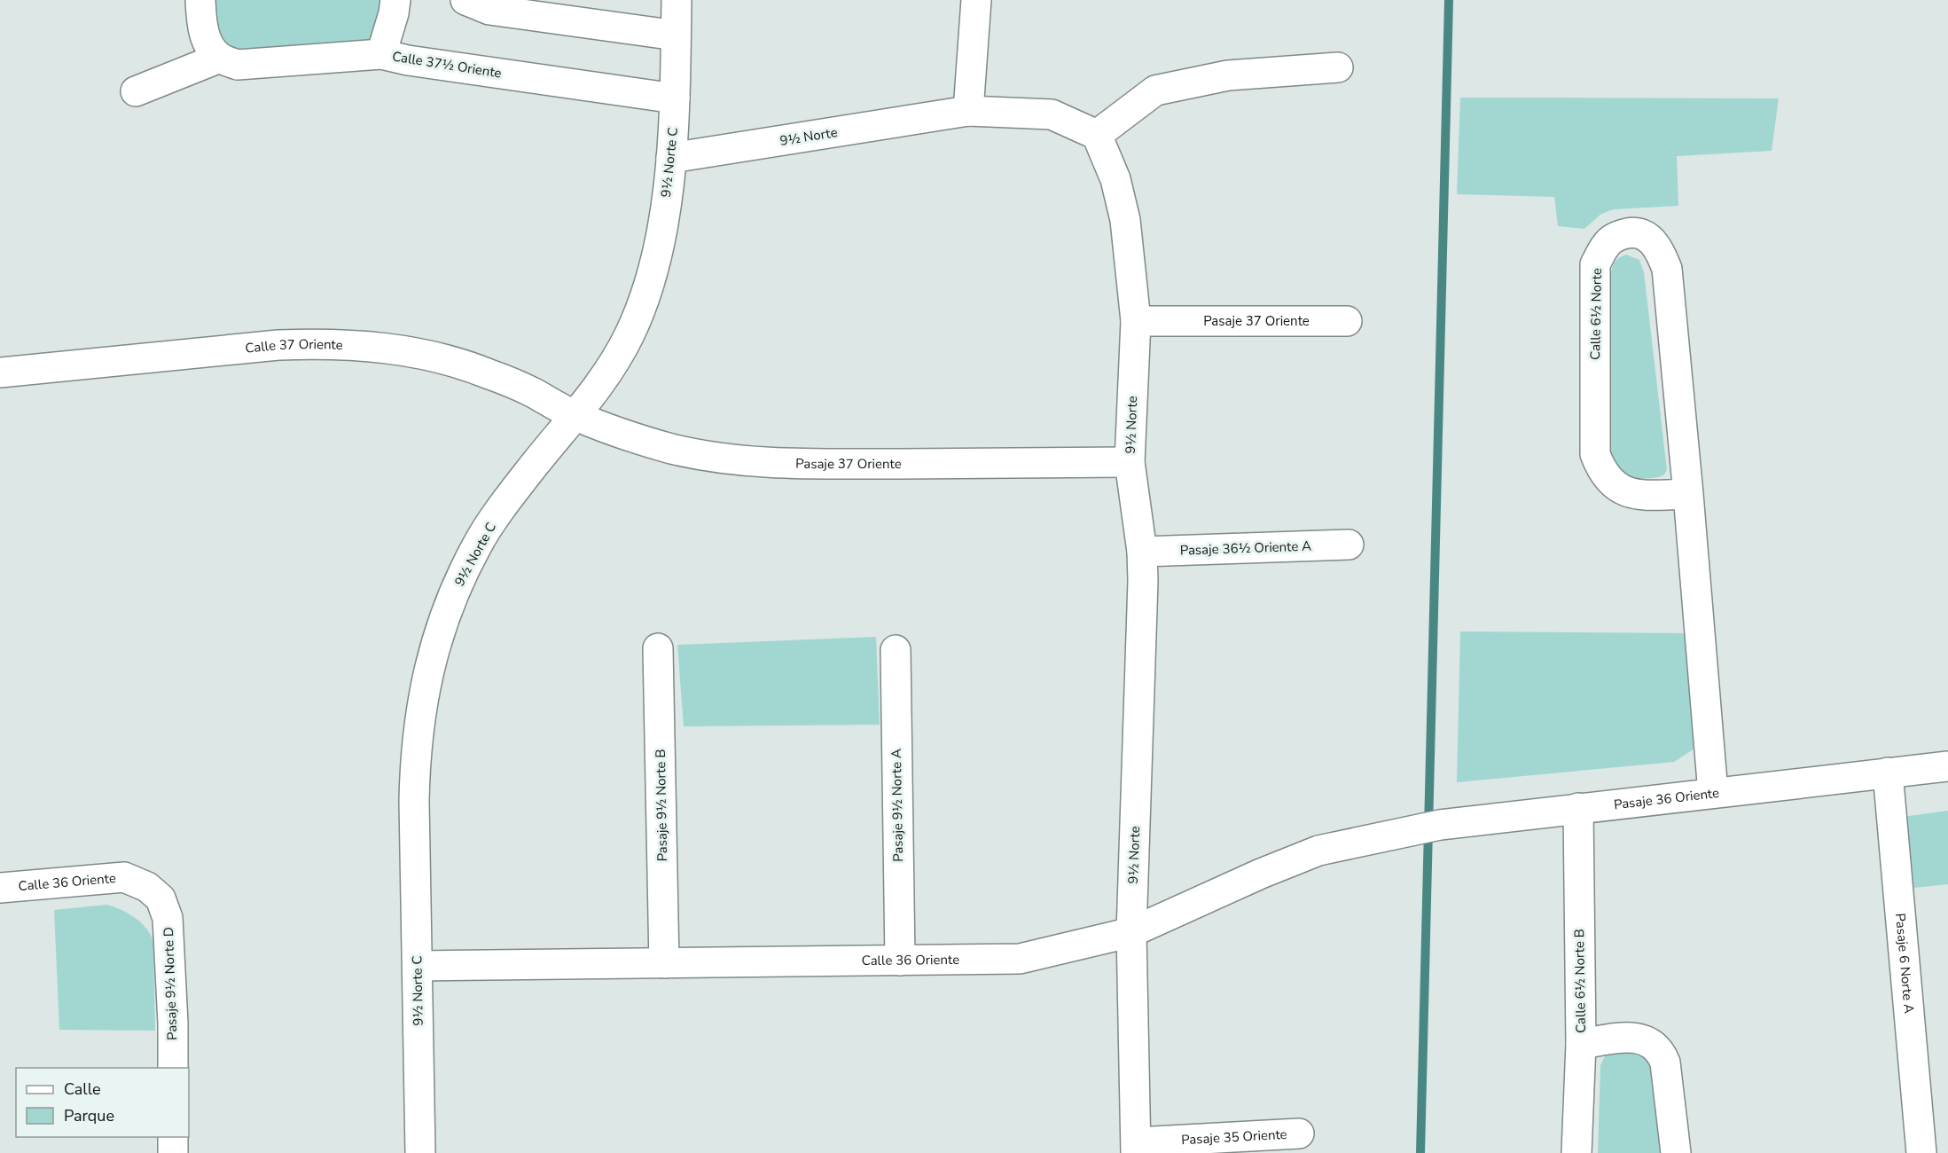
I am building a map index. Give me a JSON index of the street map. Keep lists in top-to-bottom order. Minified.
{"streets":{"street":["Calle 37½ Oriente","9½ Norte","9½ Norte C","Calle 6½ Norte","Pasaje 37 Oriente","Calle 37 Oriente","Pasaje 36½ Oriente A","Pasaje 36 Oriente","Pasaje 9½ Norte B","Pasaje 9½ Norte A","Calle 36 Oriente","Pasaje 6 Norte A","Calle 6½ Norte B","Pasaje 9½ Norte D","Pasaje 35 Oriente"]},"crossings":[["Calle 37½ Oriente","9½ Norte C"],["9½ Norte","9½ Norte C"],["9½ Norte","Pasaje 37 Oriente"],["9½ Norte","Pasaje 36½ Oriente A"],["9½ Norte","Calle 36 Oriente"],["9½ Norte","Pasaje 35 Oriente"],["9½ Norte C","Pasaje 37 Oriente"],["9½ Norte C","Calle 37 Oriente"],["9½ Norte C","Calle 36 Oriente"],["Calle 6½ Norte","Pasaje 36 Oriente"],["Pasaje 37 Oriente","Calle 37 Oriente"],["Pasaje 36 Oriente","Calle 36 Oriente"],["Pasaje 36 Oriente","Pasaje 6 Norte A"],["Pasaje 36 Oriente","Calle 6½ Norte B"],["Pasaje 9½ Norte B","Calle 36 Oriente"],["Pasaje 9½ Norte A","Calle 36 Oriente"],["Calle 36 Oriente","Pasaje 9½ Norte D"]],"legend":["Calle","Parque"]}
